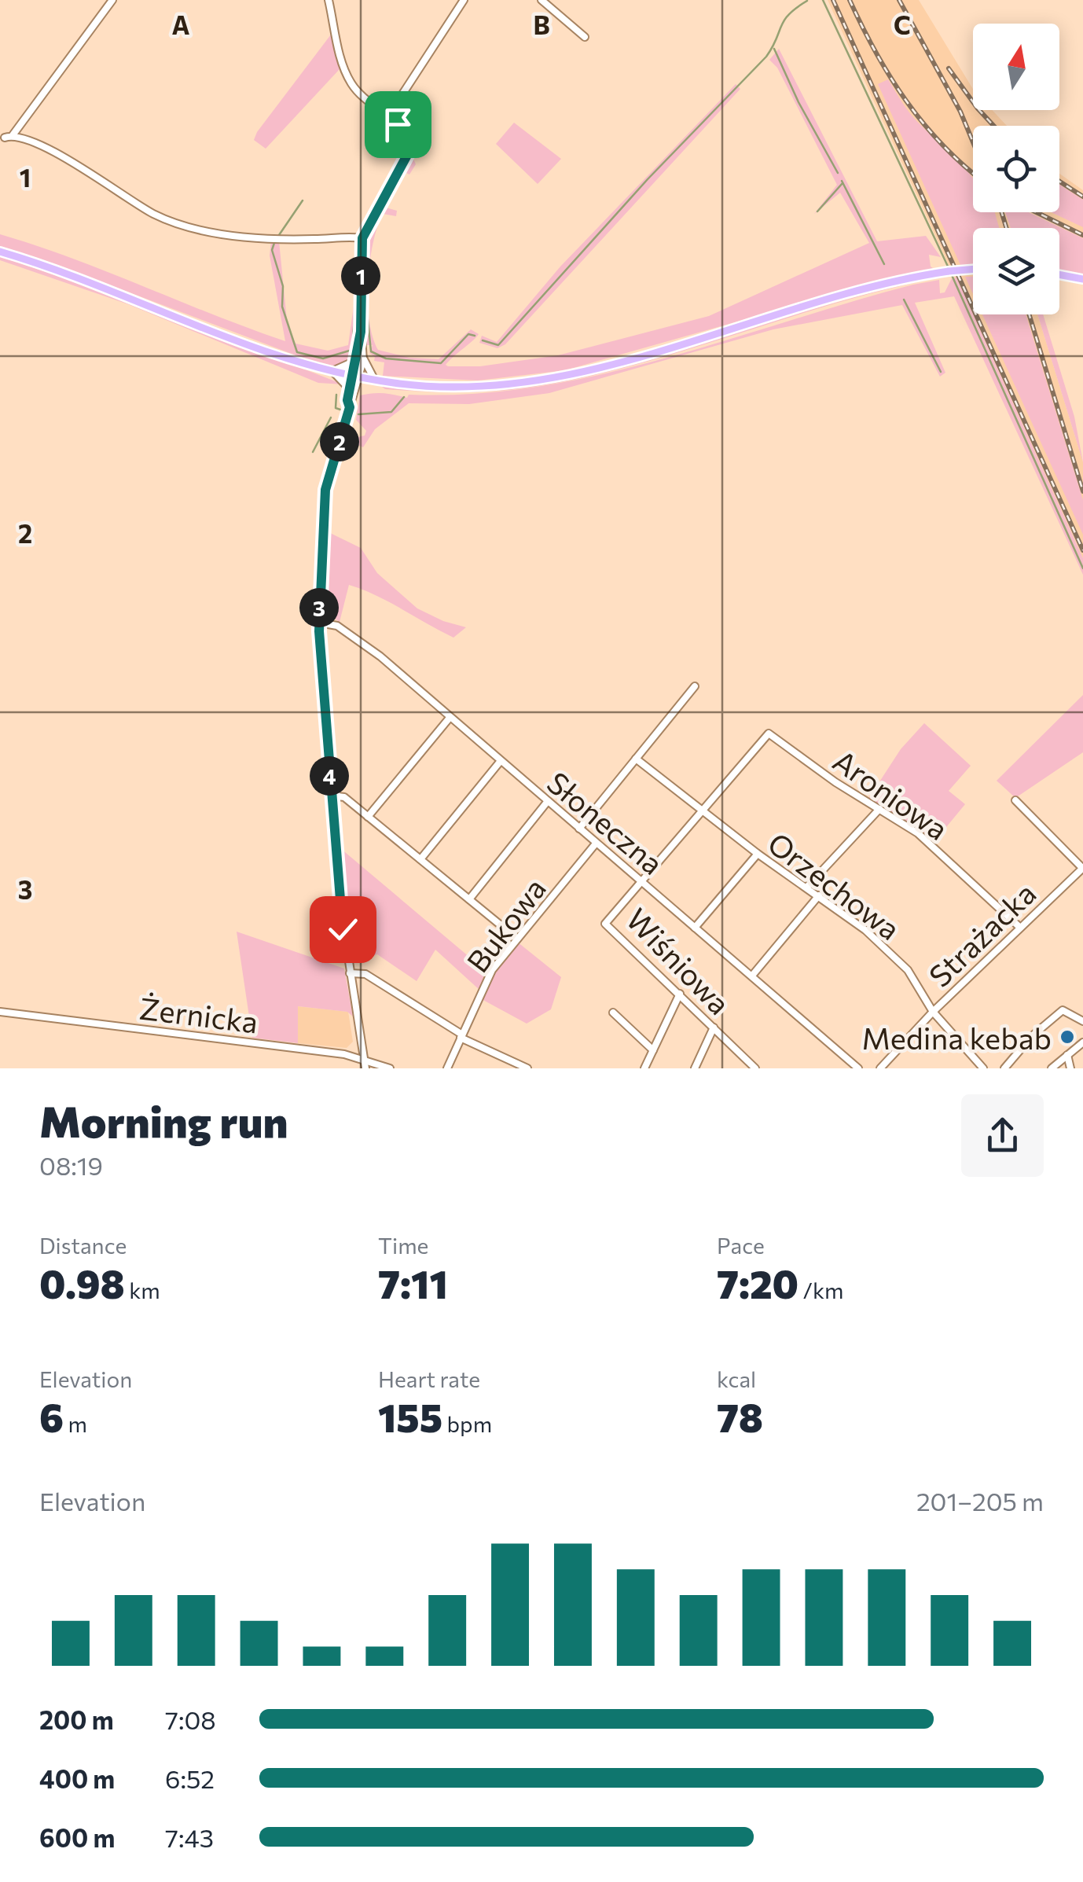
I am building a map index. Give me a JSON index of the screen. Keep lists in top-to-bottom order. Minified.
{"streets":{"street":["Aroniowa","Słoneczna","Orzechowa","Bukowa","Strażacka","Wiśniowa","Żernicka"]},"crossings":[["Aroniowa","Orzechowa"],["Aroniowa","Strażacka"],["Słoneczna","Bukowa"],["Słoneczna","Wiśniowa"],["Orzechowa","Strażacka"]],"places":["Medina kebab"],"north":"top","page":{"pins":["1","2","3","4"],"heading":["Morning run","08:19"],"stats":[["Distance","0.98 km"],["Time","7:11"],["Pace","7:20 /km"],["Elevation","6 m"],["Heart rate","155 bpm"],["kcal","78"]],"chart":["Elevation","201–205 m"],"list":[{"name":"200 m","note":"7:08"},{"name":"400 m","note":"6:52"},{"name":"600 m","note":"7:43"}]},"grid":{"columns":["A","B","C"],"rows":["1","2","3"]}}
